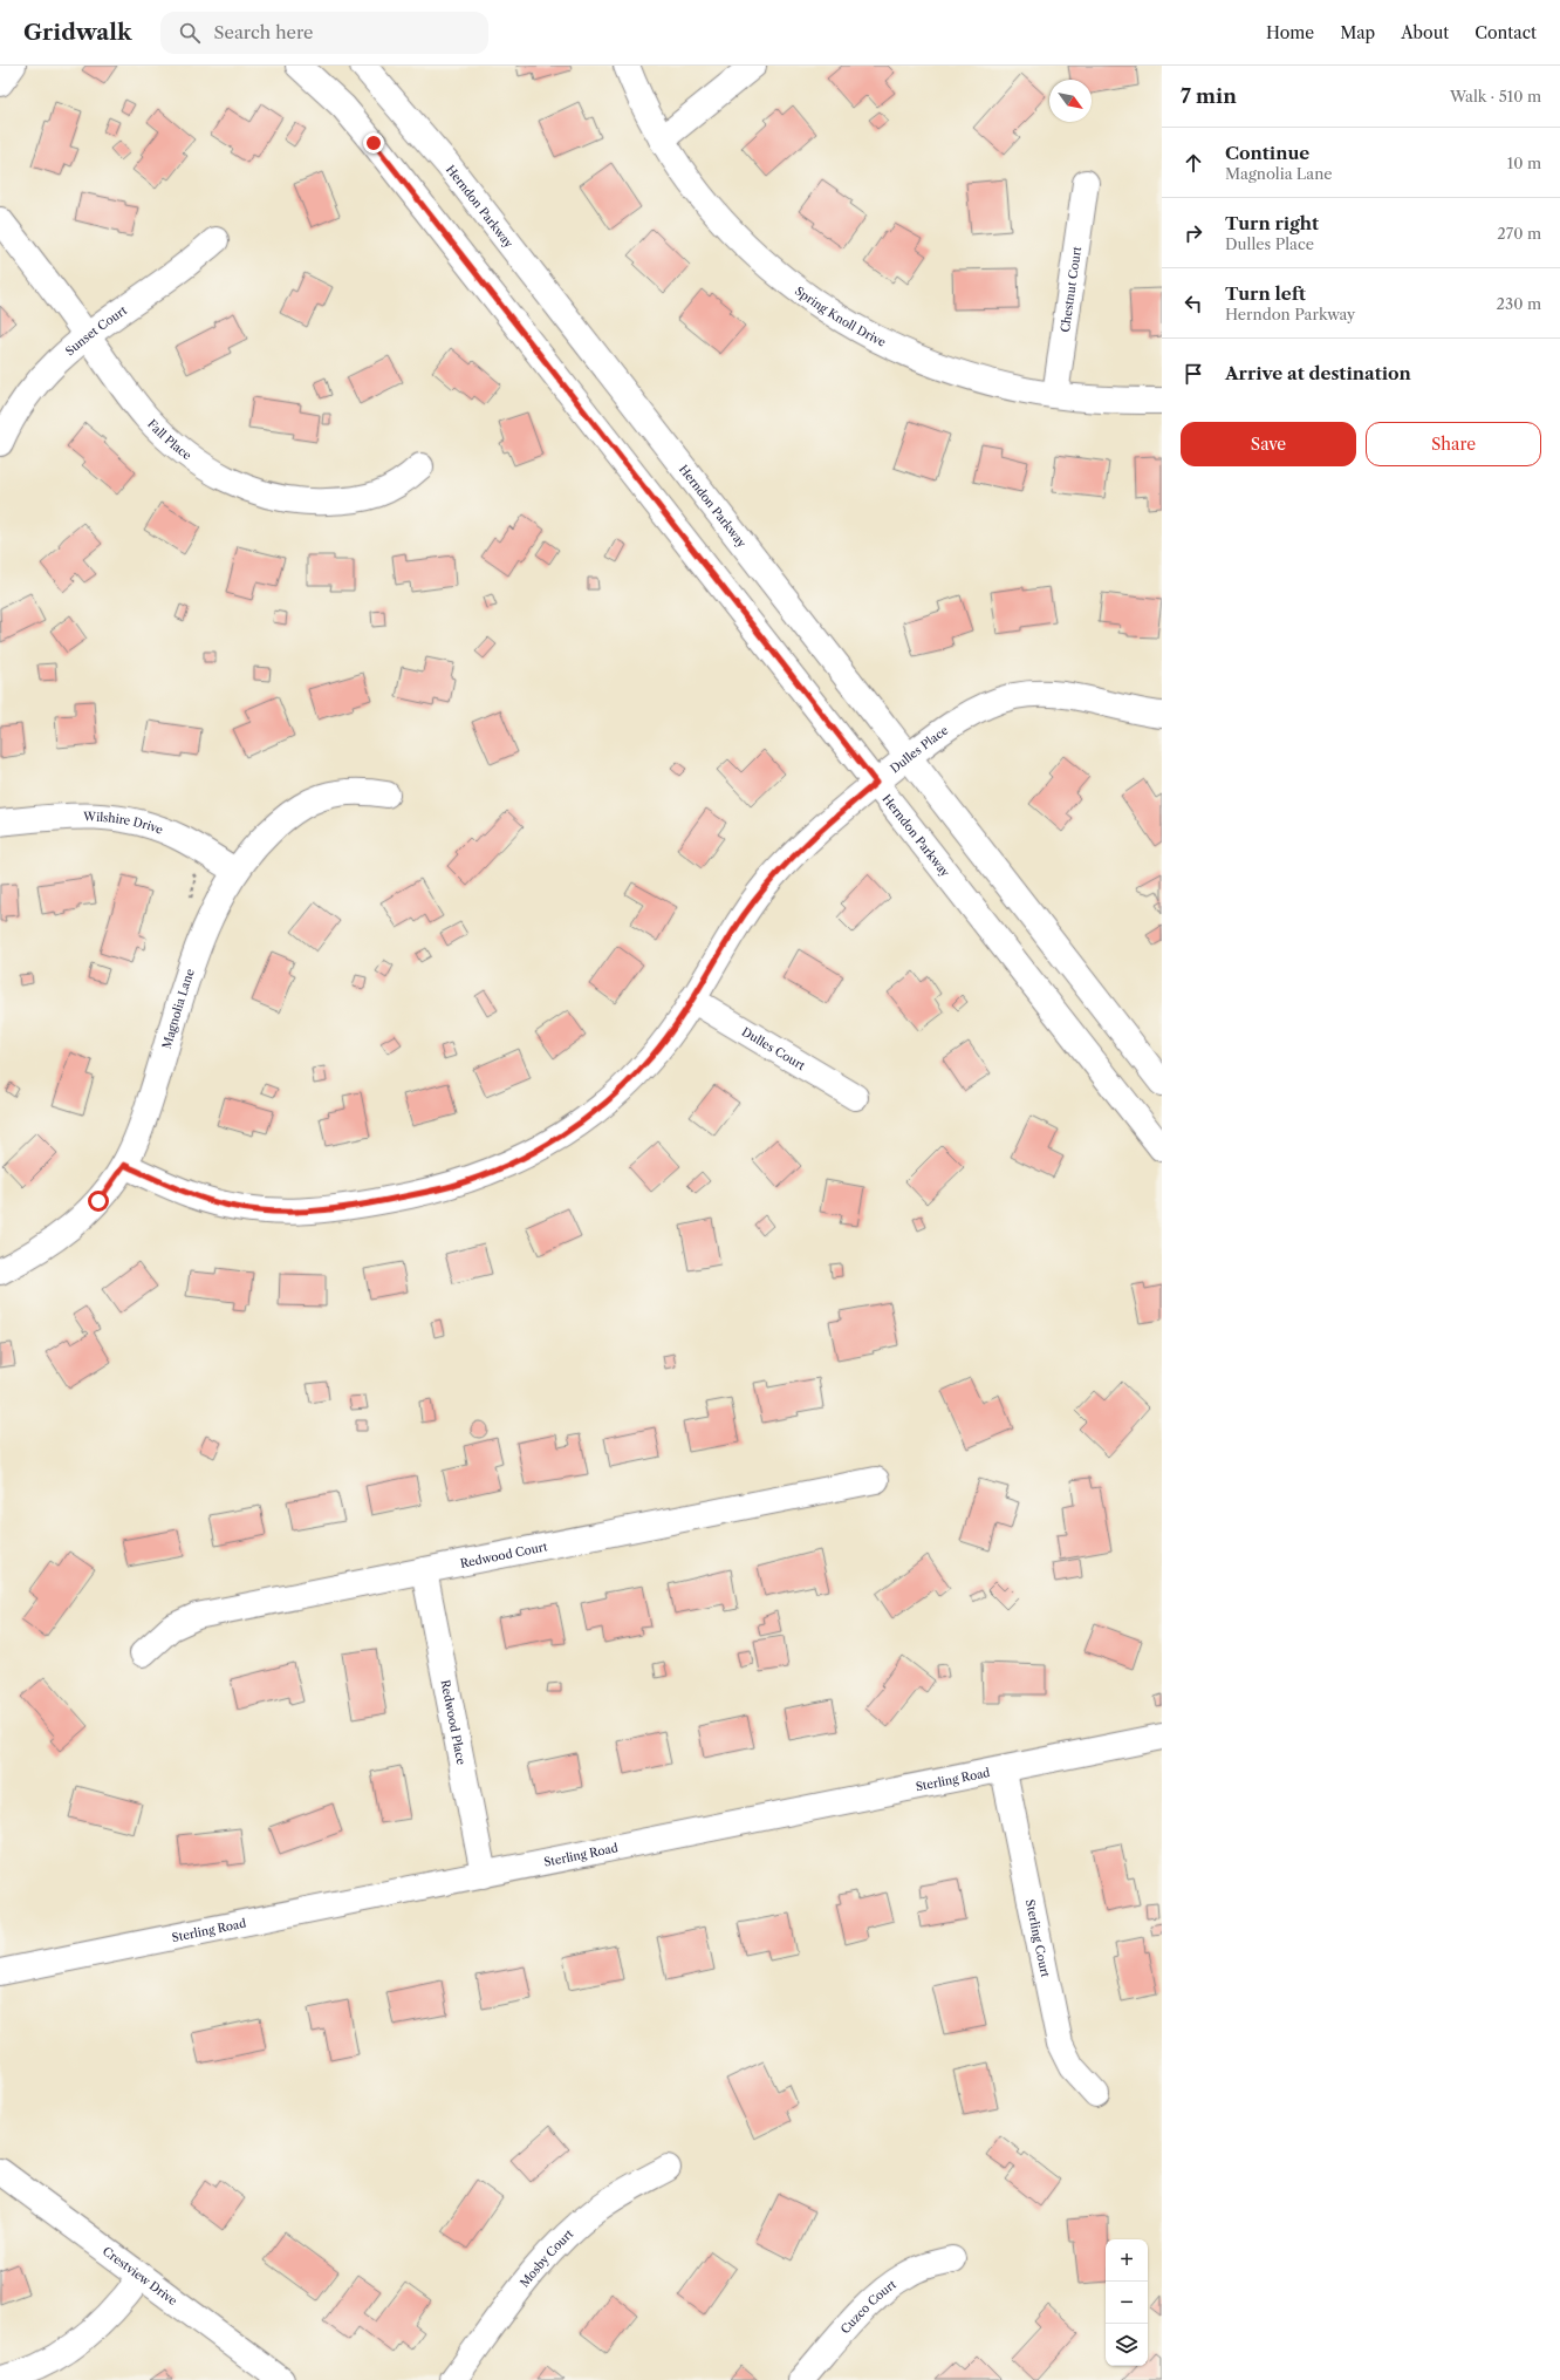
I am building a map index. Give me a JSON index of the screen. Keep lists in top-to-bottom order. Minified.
{"streets":{"street":["Herndon Parkway","Chestnut Court","Spring Knoll Drive","Sunset Court","Fall Place","Dulles Place","Wilshire Drive","Magnolia Lane","Dulles Court","Redwood Court","Redwood Place","Sterling Road","Sterling Court","Mosby Court","Crestview Drive","Cuzco Court"]},"crossings":[["Herndon Parkway","Dulles Place"],["Chestnut Court","Spring Knoll Drive"],["Sunset Court","Fall Place"],["Dulles Place","Magnolia Lane"],["Dulles Place","Dulles Court"],["Wilshire Drive","Magnolia Lane"],["Redwood Court","Redwood Place"],["Redwood Place","Sterling Road"],["Sterling Road","Sterling Court"]],"north":"bottom right","page":{"header":"Gridwalk","search":"Search here","nav":["Home","Map","About","Contact"],"heading":["7 min","Walk · 510 m"],"list":[["Continue","Magnolia Lane","10 m"],["Turn right","Dulles Place","270 m"],["Turn left","Herndon Parkway","230 m"],"Arrive at destination"],"buttons":["Save","Share"],"map_buttons":["+","−"]}}
